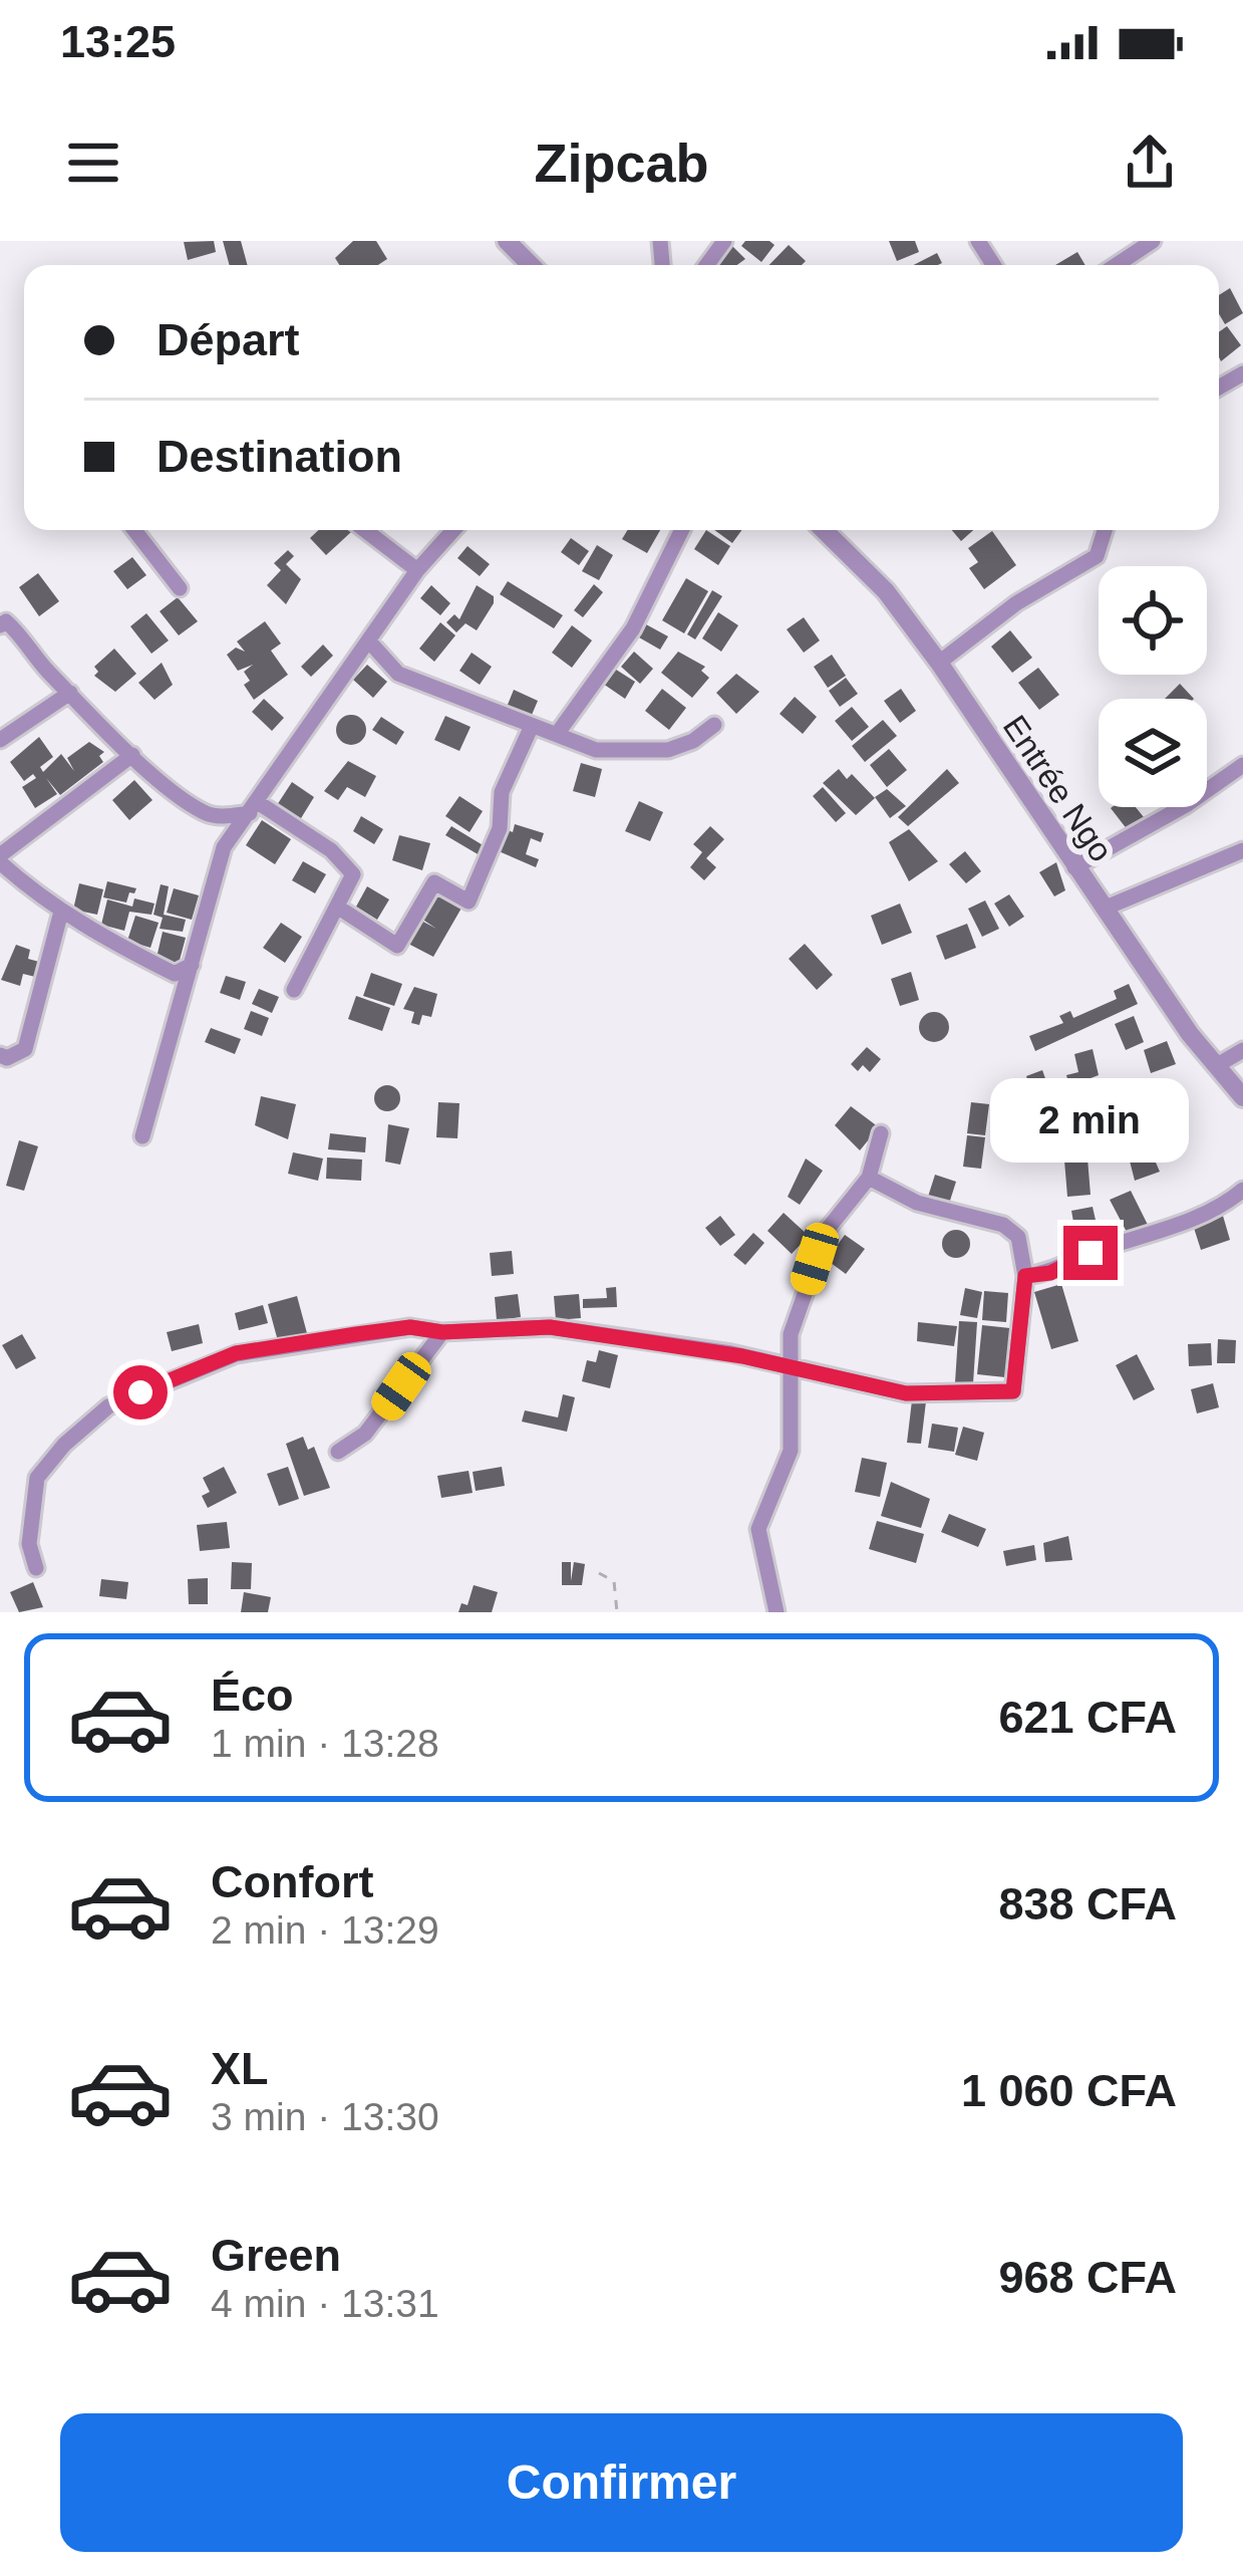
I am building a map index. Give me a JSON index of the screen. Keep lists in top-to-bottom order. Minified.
{"streets":{"street":["Entrée Ngo"]},"page":{"status":"13:25","header":"Zipcab","banner":["Départ","Destination"],"bubble":"2 min","list":[{"name":"Éco","note":"1 min · 13:28","value":"621 CFA"},{"name":"Confort","note":"2 min · 13:29","value":"838 CFA"},{"name":"XL","note":"3 min · 13:30","value":"1 060 CFA"},{"name":"Green","note":"4 min · 13:31","value":"968 CFA"}],"buttons":"Confirmer"}}
